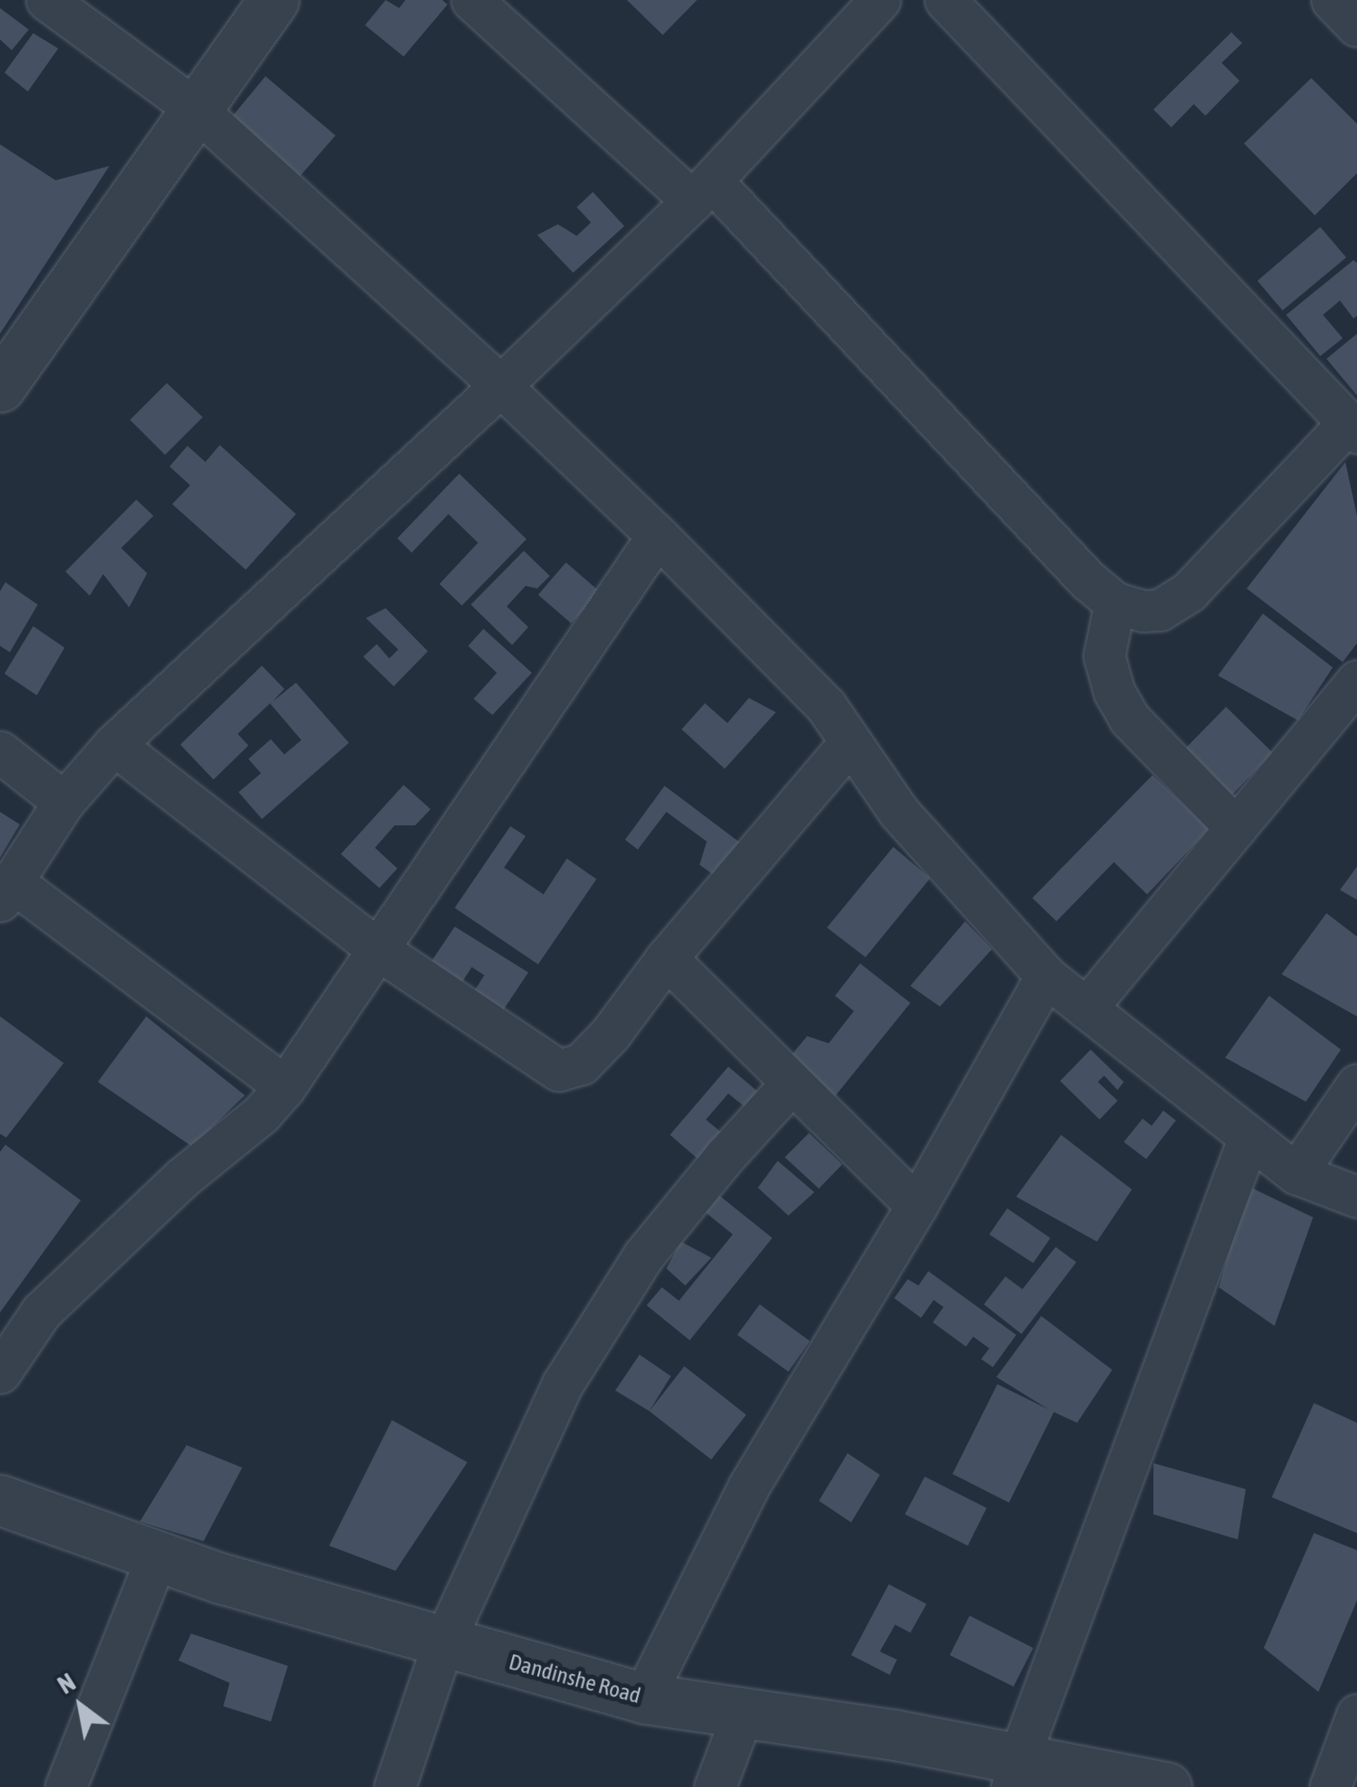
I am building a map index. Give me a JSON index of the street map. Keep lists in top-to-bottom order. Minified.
{"streets":{"street":["Dandinshe Road"]},"north":"top left"}
